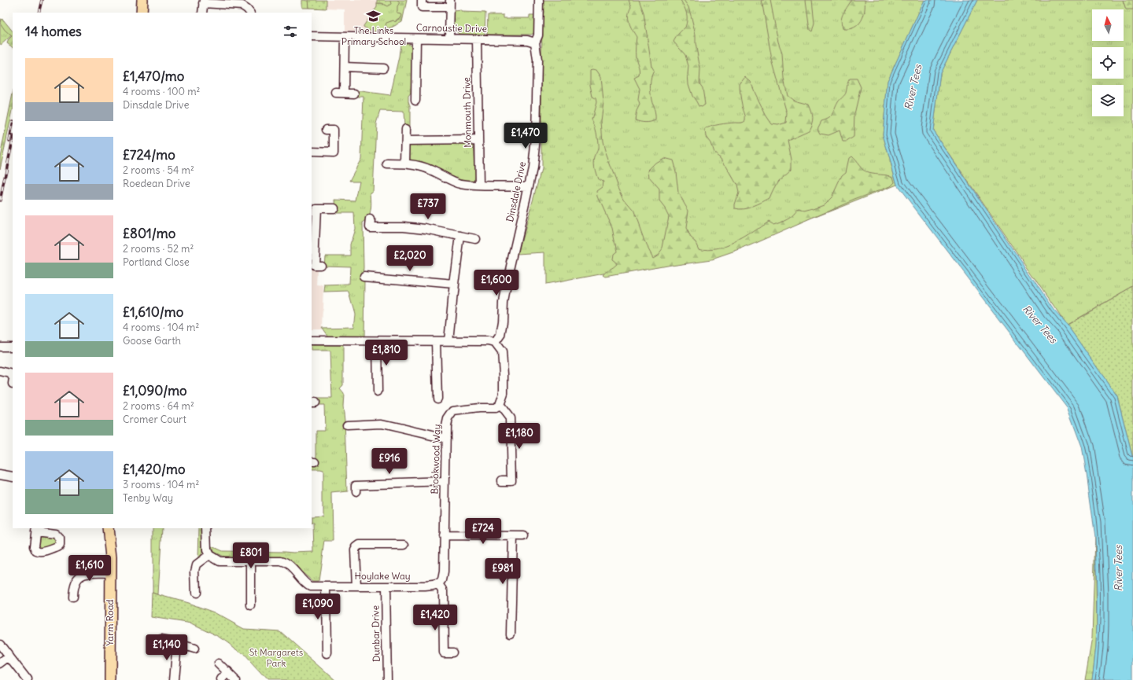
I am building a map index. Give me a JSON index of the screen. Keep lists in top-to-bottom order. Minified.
{"streets":{"main road":["Yarm Road"],"street":["Carnoustie Drive","Monmouth Drive","Dinsdale Drive","Brookwood Way","Hoylake Way","Dunbar Drive"]},"crossings":[["Carnoustie Drive","Monmouth Drive"],["Carnoustie Drive","Dinsdale Drive"],["Brookwood Way","Hoylake Way"],["Hoylake Way","Dunbar Drive"]],"water":["River Tees"],"parks":["St Margarets Park"],"places":{"school or university":["The Links Primary School"]},"north":"top","page":{"heading":"14 homes","list":[{"name":"£1,470/mo","note":"4 rooms · 100 m² · Dinsdale Drive"},{"name":"£724/mo","note":"2 rooms · 54 m² · Roedean Drive"},{"name":"£801/mo","note":"2 rooms · 52 m² · Portland Close"},{"name":"£1,610/mo","note":"4 rooms · 104 m² · Goose Garth"},{"name":"£1,090/mo","note":"2 rooms · 64 m² · Cromer Court"},{"name":"£1,420/mo","note":"3 rooms · 104 m² · Tenby Way"}],"price":["£1,470","£737","£2,020","£1,600","£1,810","£1,180","£916","£724","£801","£1,610","£981","£1,090","£1,420","£1,140"]}}
